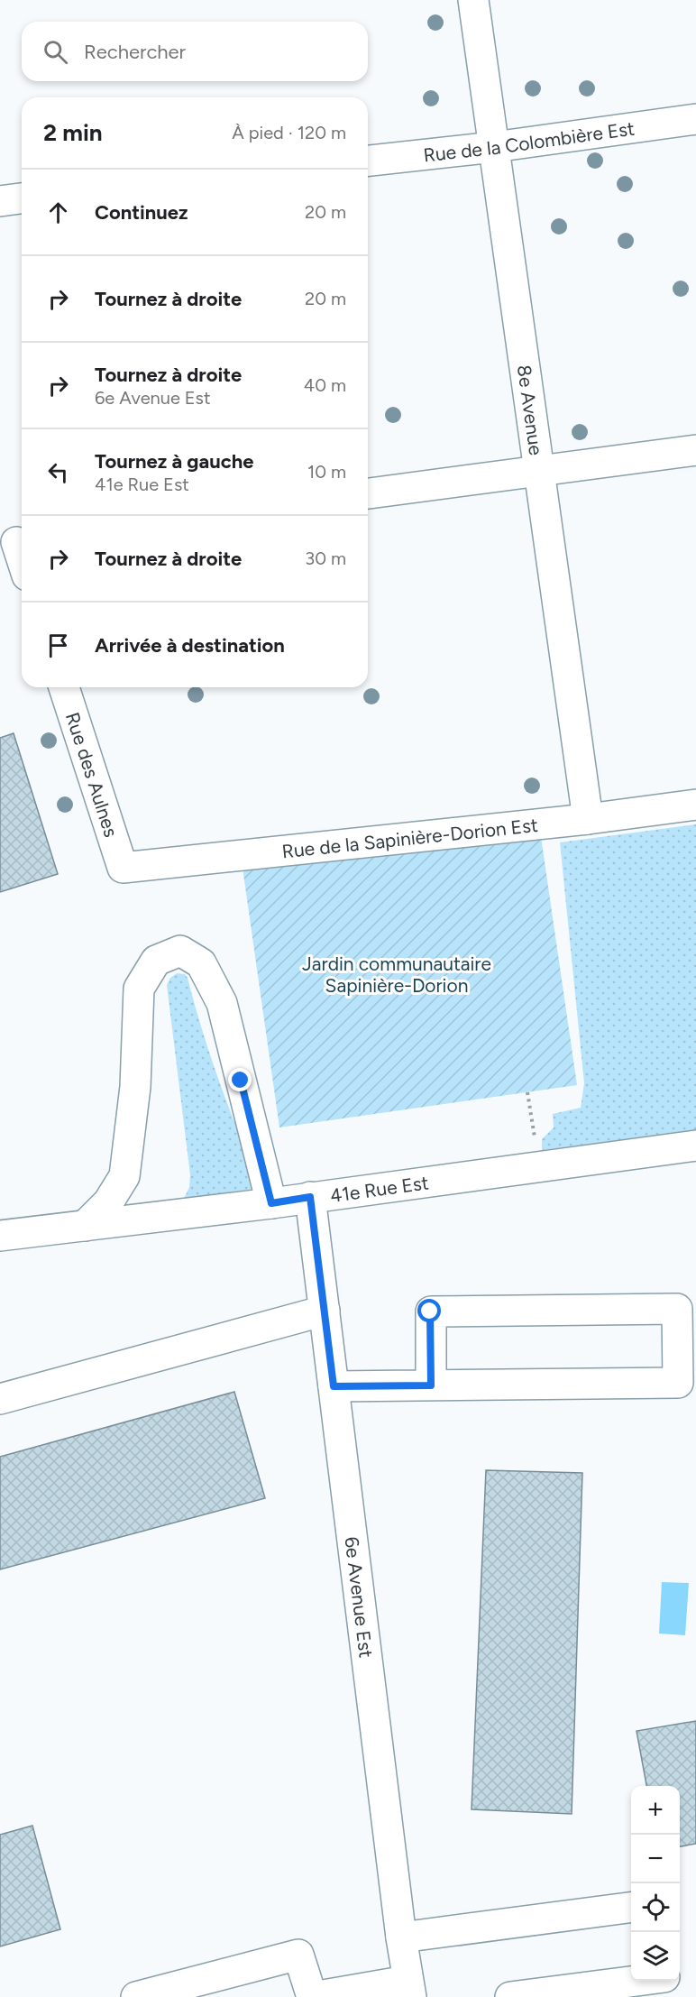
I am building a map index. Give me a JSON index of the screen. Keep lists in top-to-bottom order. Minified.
{"streets":{"street":["Rue de la Colombière Est","8e Avenue","Rue des Aulnes","Rue de la Sapinière-Dorion Est","41e Rue Est","6e Avenue Est"]},"crossings":[["Rue de la Colombière Est","8e Avenue"],["8e Avenue","Rue de la Sapinière-Dorion Est"],["Rue des Aulnes","Rue de la Sapinière-Dorion Est"],["41e Rue Est","6e Avenue Est"]],"parks":["Jardin communautaire Sapinière-Dorion"],"page":{"search":"Rechercher","heading":["2 min","À pied · 120 m"],"list":[["Continuez","20 m"],["Tournez à droite","20 m"],["Tournez à droite","6e Avenue Est","40 m"],["Tournez à gauche","41e Rue Est","10 m"],["Tournez à droite","30 m"],"Arrivée à destination"],"map_buttons":["+","−"]}}
